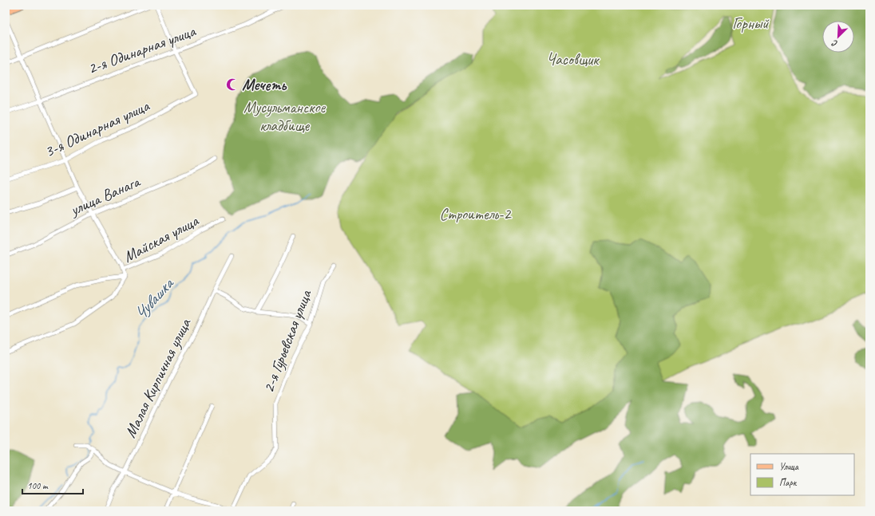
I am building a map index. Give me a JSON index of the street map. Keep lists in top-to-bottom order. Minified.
{"streets":{"street":["2-я Одинарная улица","3-я Одинарная улица","улица Ванага","Майская улица","2-я Гурьевская улица","Малая Кирпичная улица"]},"crossings":[["2-я Одинарная улица","3-я Одинарная улица"]],"water":["Чувашка"],"parks":["Горный","Часовщик","Мусульманское кладбище","Строитель-2"],"places":{"mosque":["Мечеть"]},"legend":["Улица","Парк"],"scale_bar":"100 m","north":"bottom left"}
